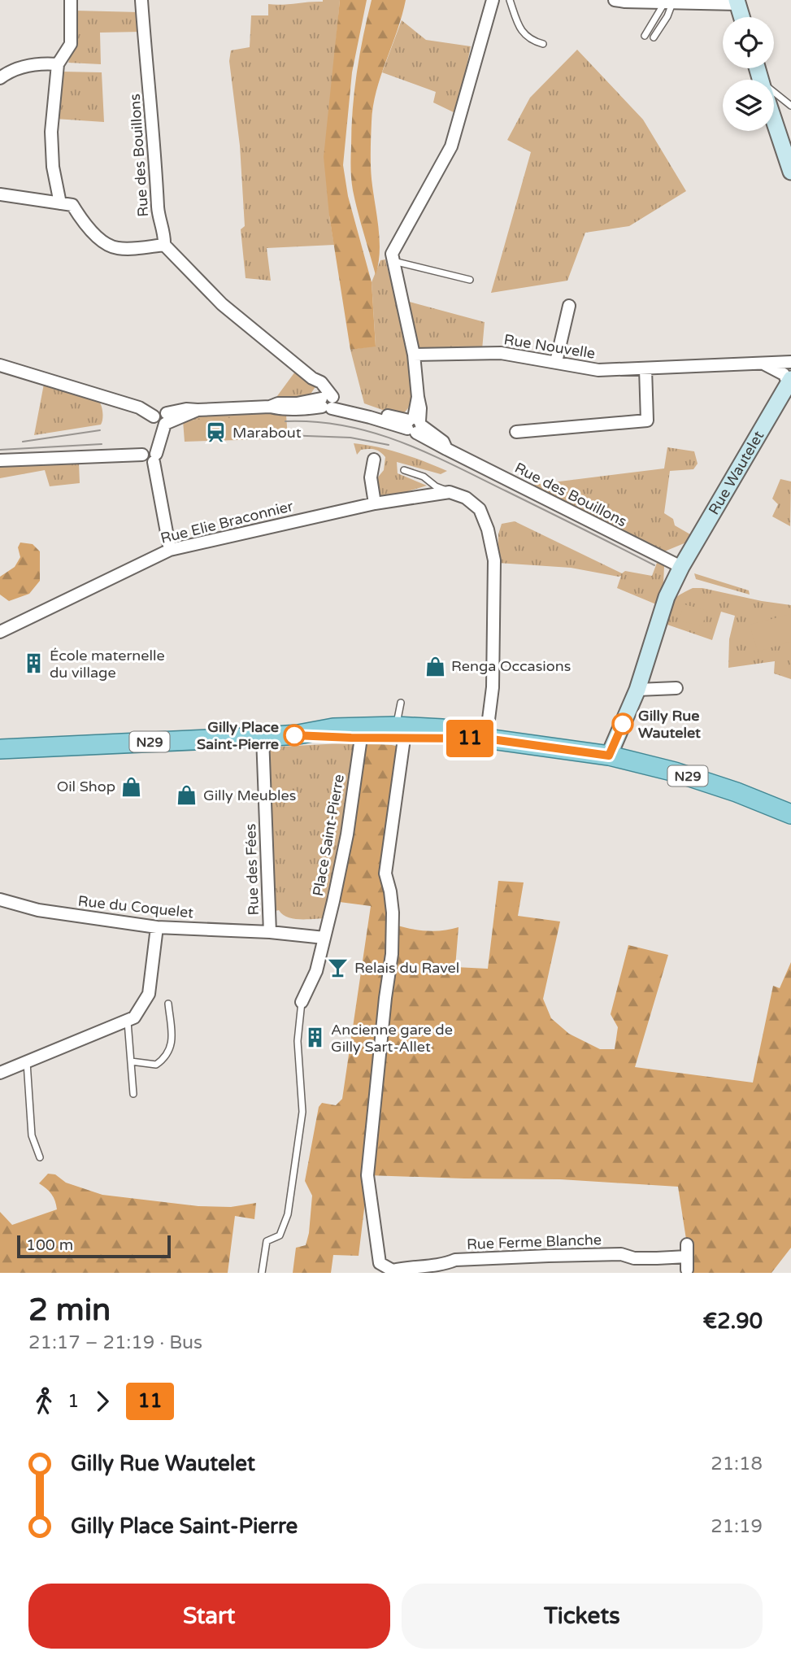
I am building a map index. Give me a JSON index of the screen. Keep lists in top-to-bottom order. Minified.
{"streets":{"main road":["N29"],"street":["Rue des Bouillons","Rue Nouvelle","Rue Wautelet","Rue Elie Braconnier","Place Saint-Pierre","Rue des Fées","Rue du Coquelet","Rue Ferme Blanche"]},"crossings":[["Rue des Bouillons","Rue Wautelet"],["N29","Place Saint-Pierre"],["N29","Rue des Fées"],["N29","Rue Ferme Blanche"],["Place Saint-Pierre","Rue du Coquelet"],["Rue des Fées","Rue du Coquelet"]],"places":{"station":["Marabout"],"building":["École maternelle du village","Ancienne gare de Gilly Sart-Allet"],"shop":["Renga Occasions","Oil Shop","Gilly Meubles"],"other":["Gilly Rue Wautelet","Gilly Place Saint-Pierre"],"bar":["Relais du Ravel"]},"lines":["bus line 11"],"scale_bar":"100 m","page":{"on_map":"11","scale":"100 m","heading":["2 min","21:17 – 21:19 · Bus","€2.90"],"legs":["1","11"],"list":[{"name":"Gilly Rue Wautelet","value":"21:18"},{"name":"Gilly Place Saint-Pierre","value":"21:19"}],"buttons":["Start","Tickets"]}}
